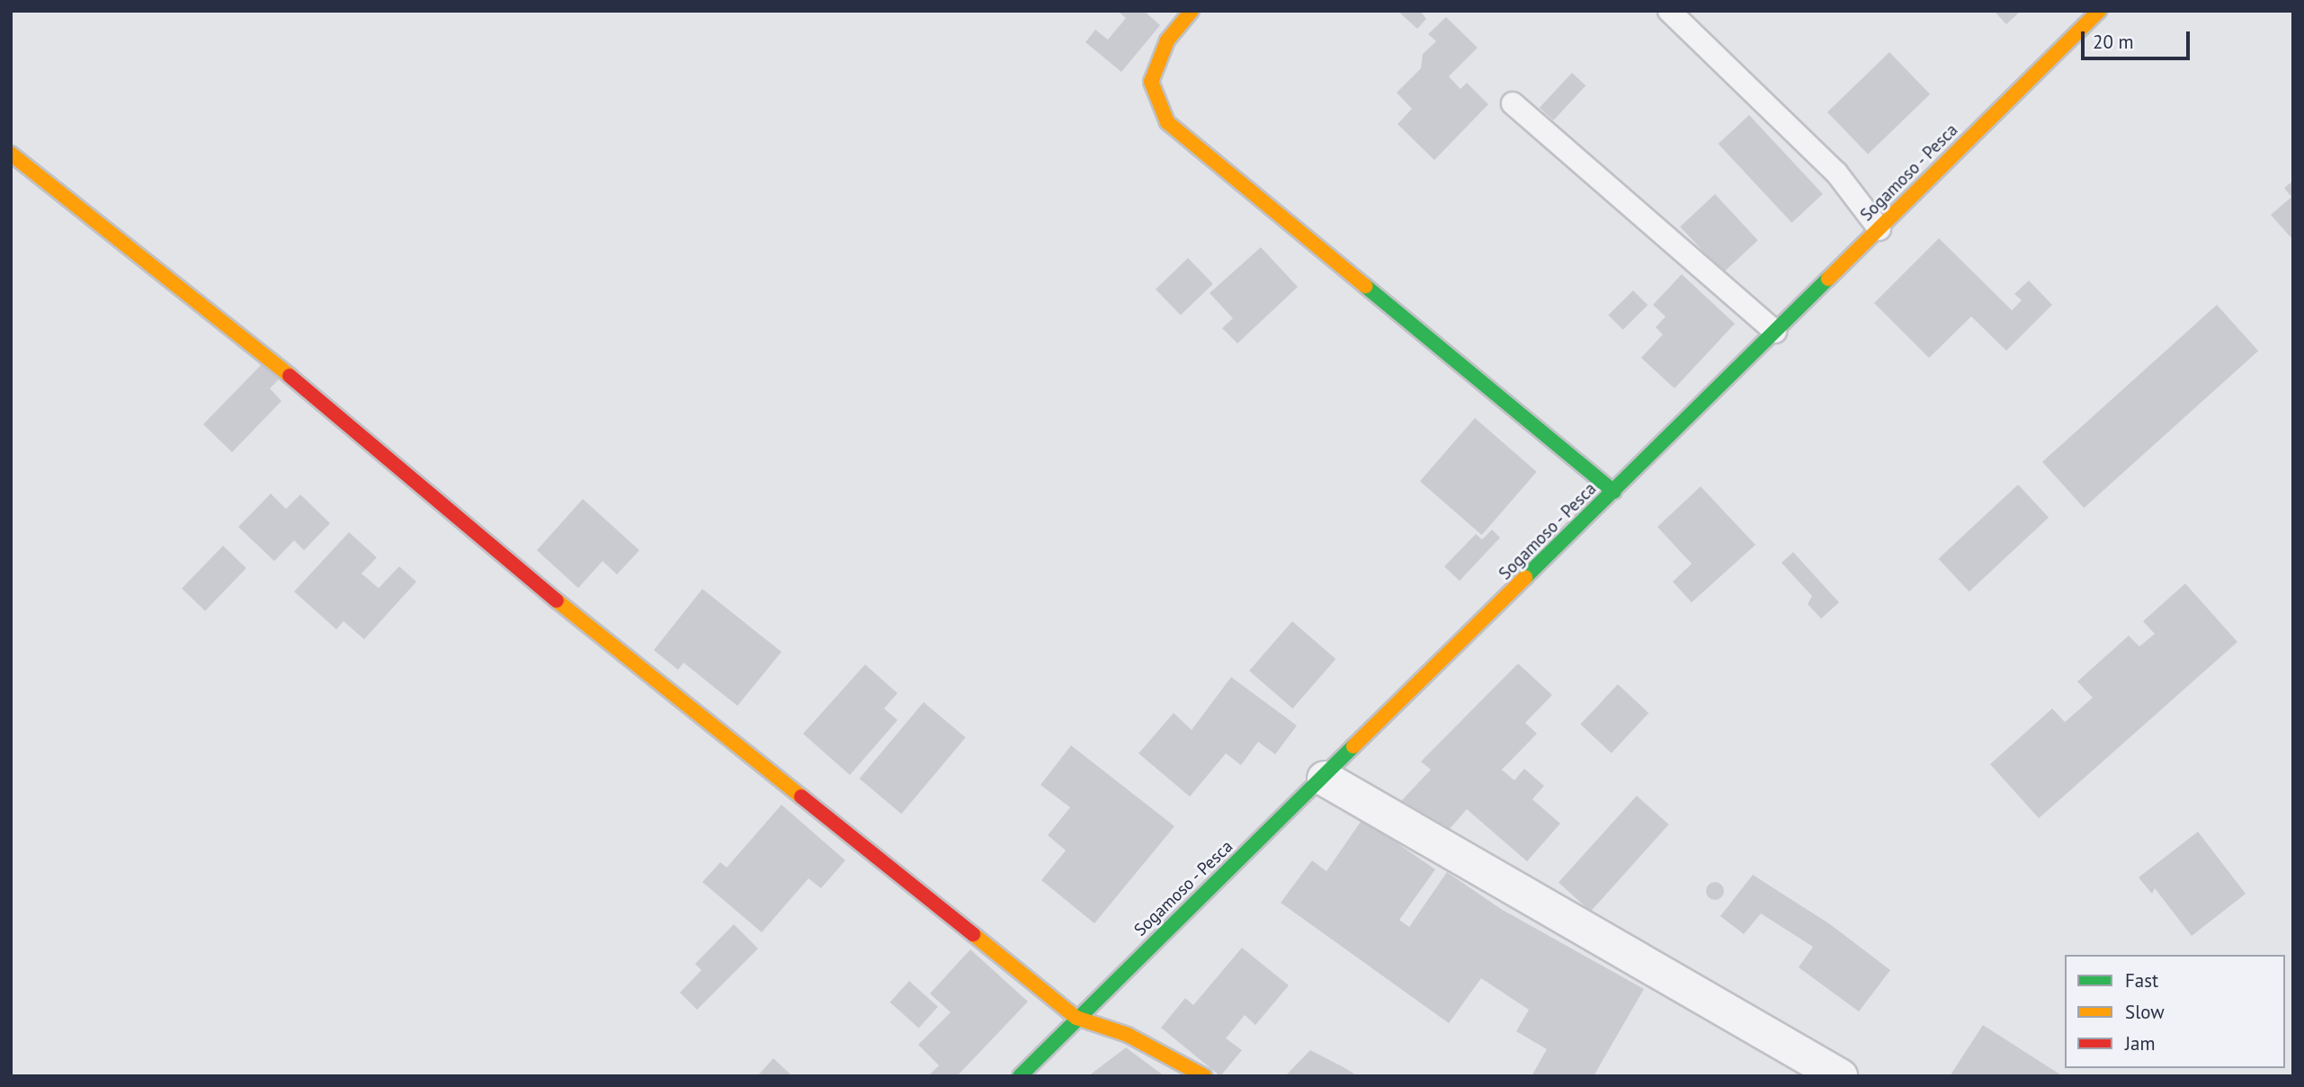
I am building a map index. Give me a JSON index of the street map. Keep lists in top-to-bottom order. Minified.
{"streets":{"street":["Sogamoso - Pesca"]},"legend":["Fast","Slow","Jam"],"scale_bar":"20 m"}
